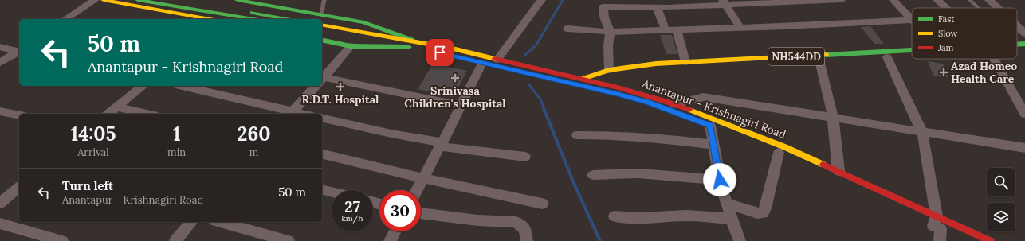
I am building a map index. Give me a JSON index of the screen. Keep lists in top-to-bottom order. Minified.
{"streets":{"main road":["NH544DD","Anantapur - Krishnagiri Road"]},"crossings":[["NH544DD","Anantapur - Krishnagiri Road"]],"places":{"health":["Azad Homeo Health Care","Srinivasa Children's Hospital","R.D.T. Hospital"]},"legend":["Fast","Slow","Jam"],"page":{"turn":["50 m","Anantapur - Krishnagiri Road"],"eta":["14:05","Arrival","1","min","260","m"],"list":[{"name":"Turn left","note":"Anantapur - Krishnagiri Road","value":"50 m"}],"speed":"27 km/h","limit":"30"}}
